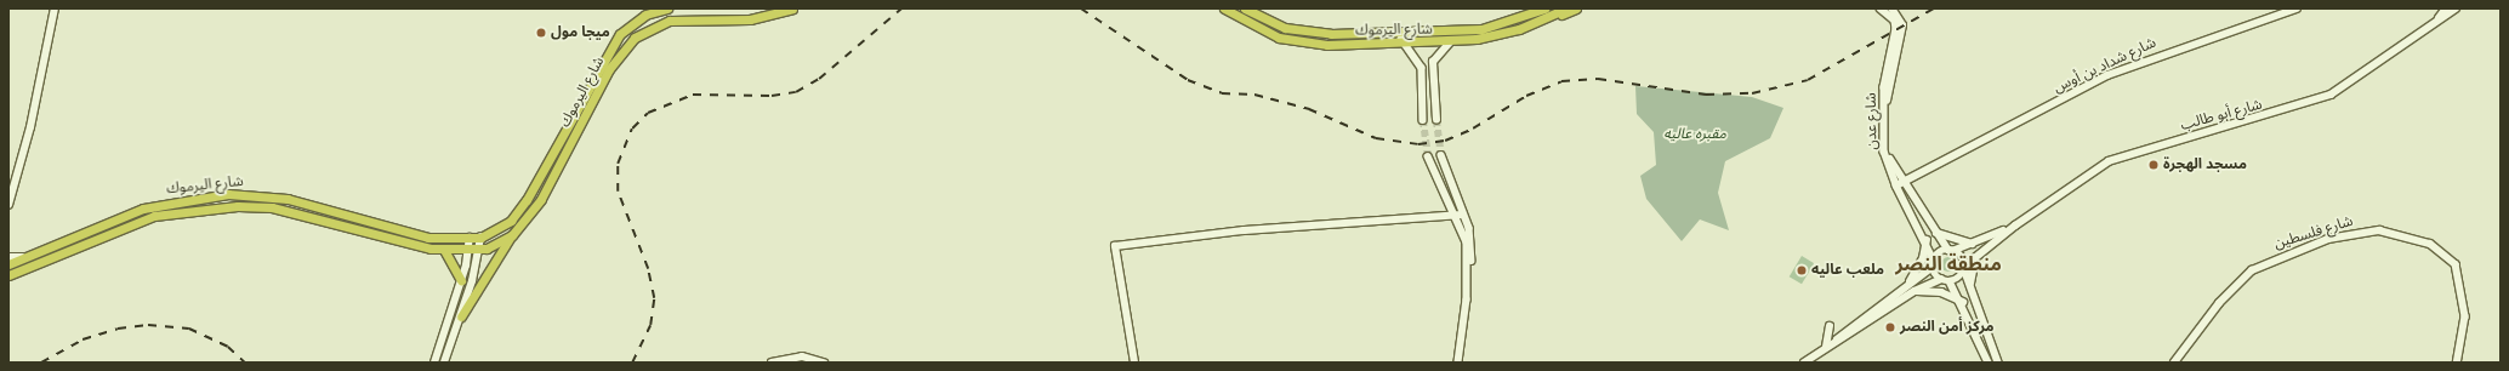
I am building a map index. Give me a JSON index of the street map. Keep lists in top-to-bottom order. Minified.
{"streets":{"highway":["شارع اليرموك"],"street":["شارع شداد بن أوس","شارع أبو طالب","شارع عدن","شارع فلسطين"]},"crossings":[["شارع شداد بن أوس","شارع عدن"],["شارع أبو طالب","شارع عدن"]],"districts":["منطقة النصر"],"parks":["مقبره عاليه"],"places":["ميجا مول","مسجد الهجرة","ملعب عاليه","مركز أمن النصر"]}
